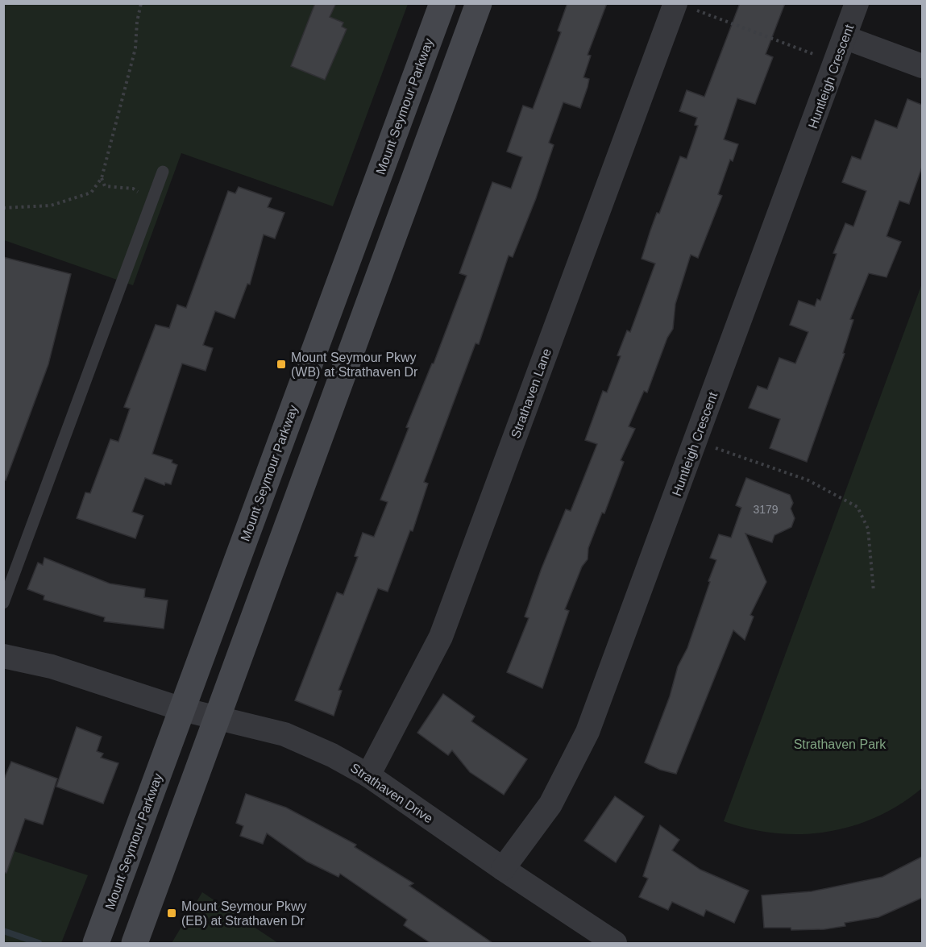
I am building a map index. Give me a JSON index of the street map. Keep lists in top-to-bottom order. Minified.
{"streets":{"main road":["Mount Seymour Parkway"],"street":["Huntleigh Crescent","Strathaven Lane","Strathaven Drive"]},"crossings":[["Huntleigh Crescent","Strathaven Drive"],["Mount Seymour Parkway","Strathaven Drive"],["Strathaven Lane","Strathaven Drive"]],"parks":["Strathaven Park"],"places":{"transit":["Mount Seymour Pkwy (WB) at Strathaven Dr","Mount Seymour Pkwy (EB) at Strathaven Dr"]},"house_numbers":["3179"]}
